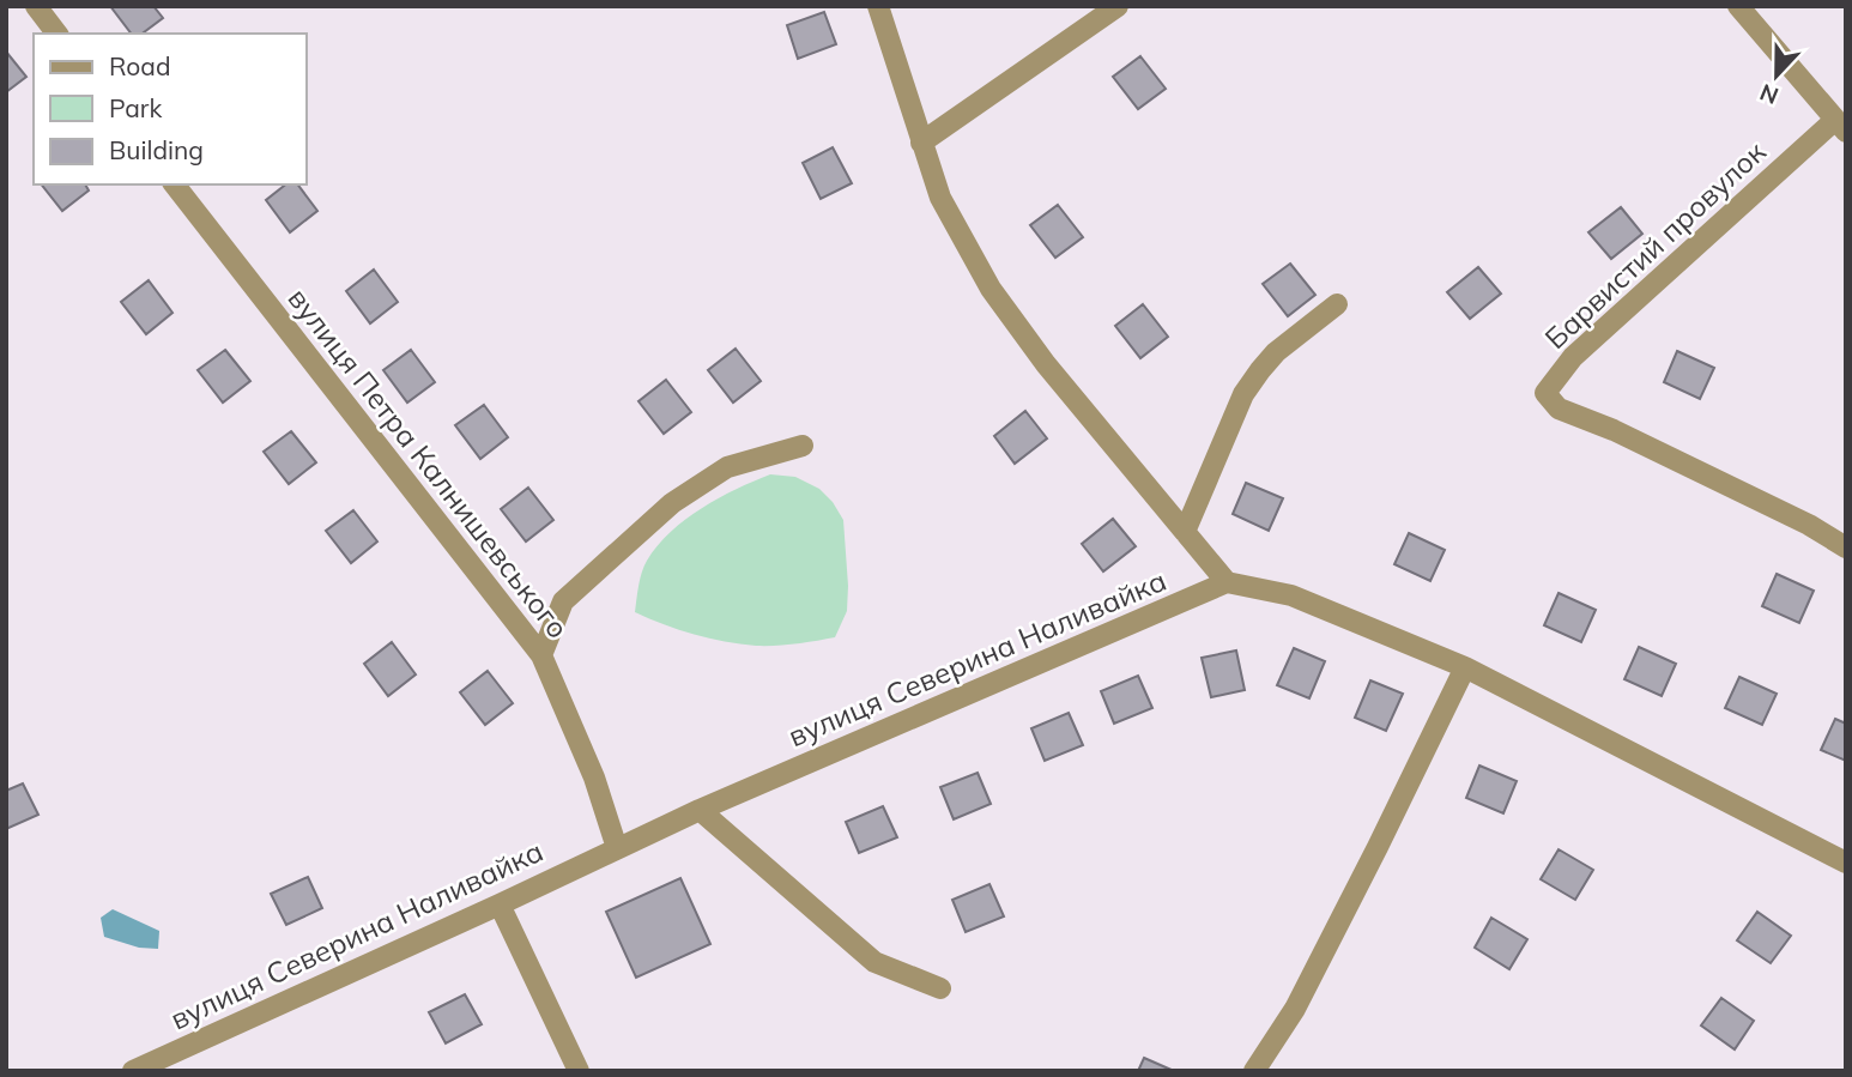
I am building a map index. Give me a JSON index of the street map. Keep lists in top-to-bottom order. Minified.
{"streets":{"street":["Барвистий провулок","вулиця Петра Калнишевського","вулиця Северина Наливайка"]},"crossings":[["вулиця Петра Калнишевського","вулиця Северина Наливайка"]],"legend":["Road","Park","Building"],"north":"bottom"}
